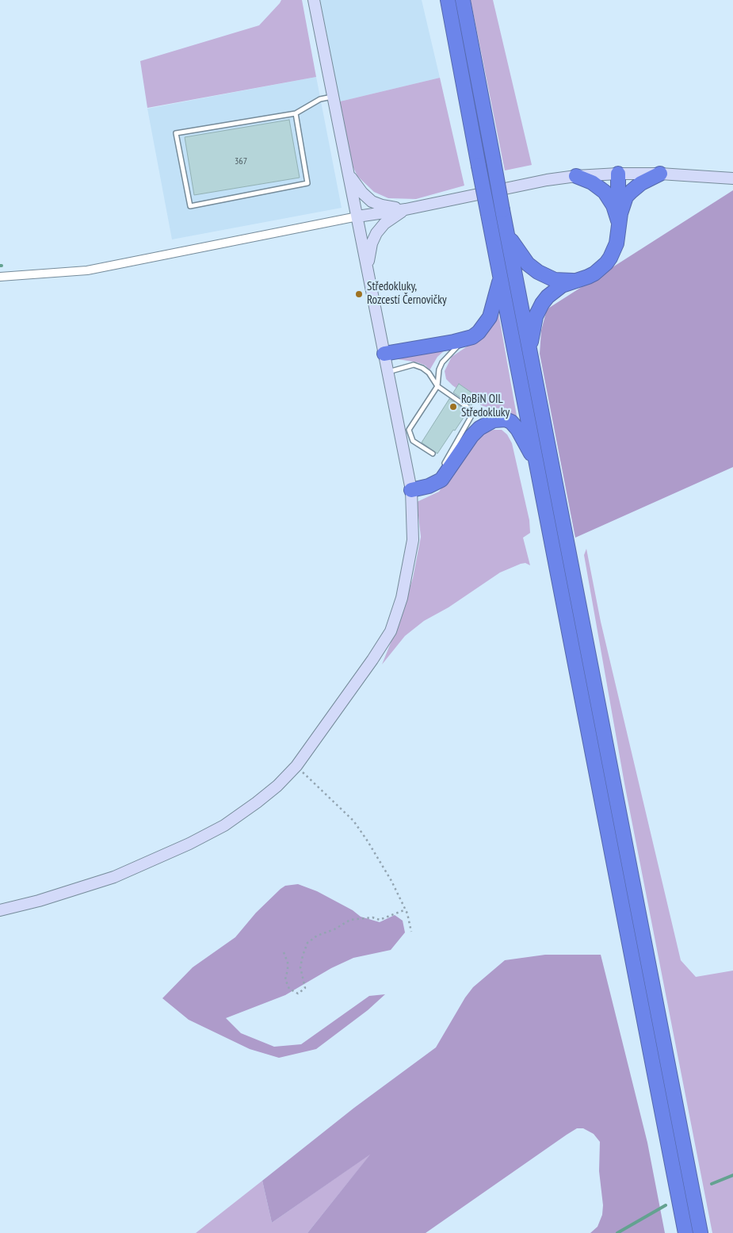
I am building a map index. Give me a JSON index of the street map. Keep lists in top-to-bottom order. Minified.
{"places":["Středokluky, Rozcestí Černovičky","RoBiN OIL Středokluky"],"house_numbers":["367"]}
